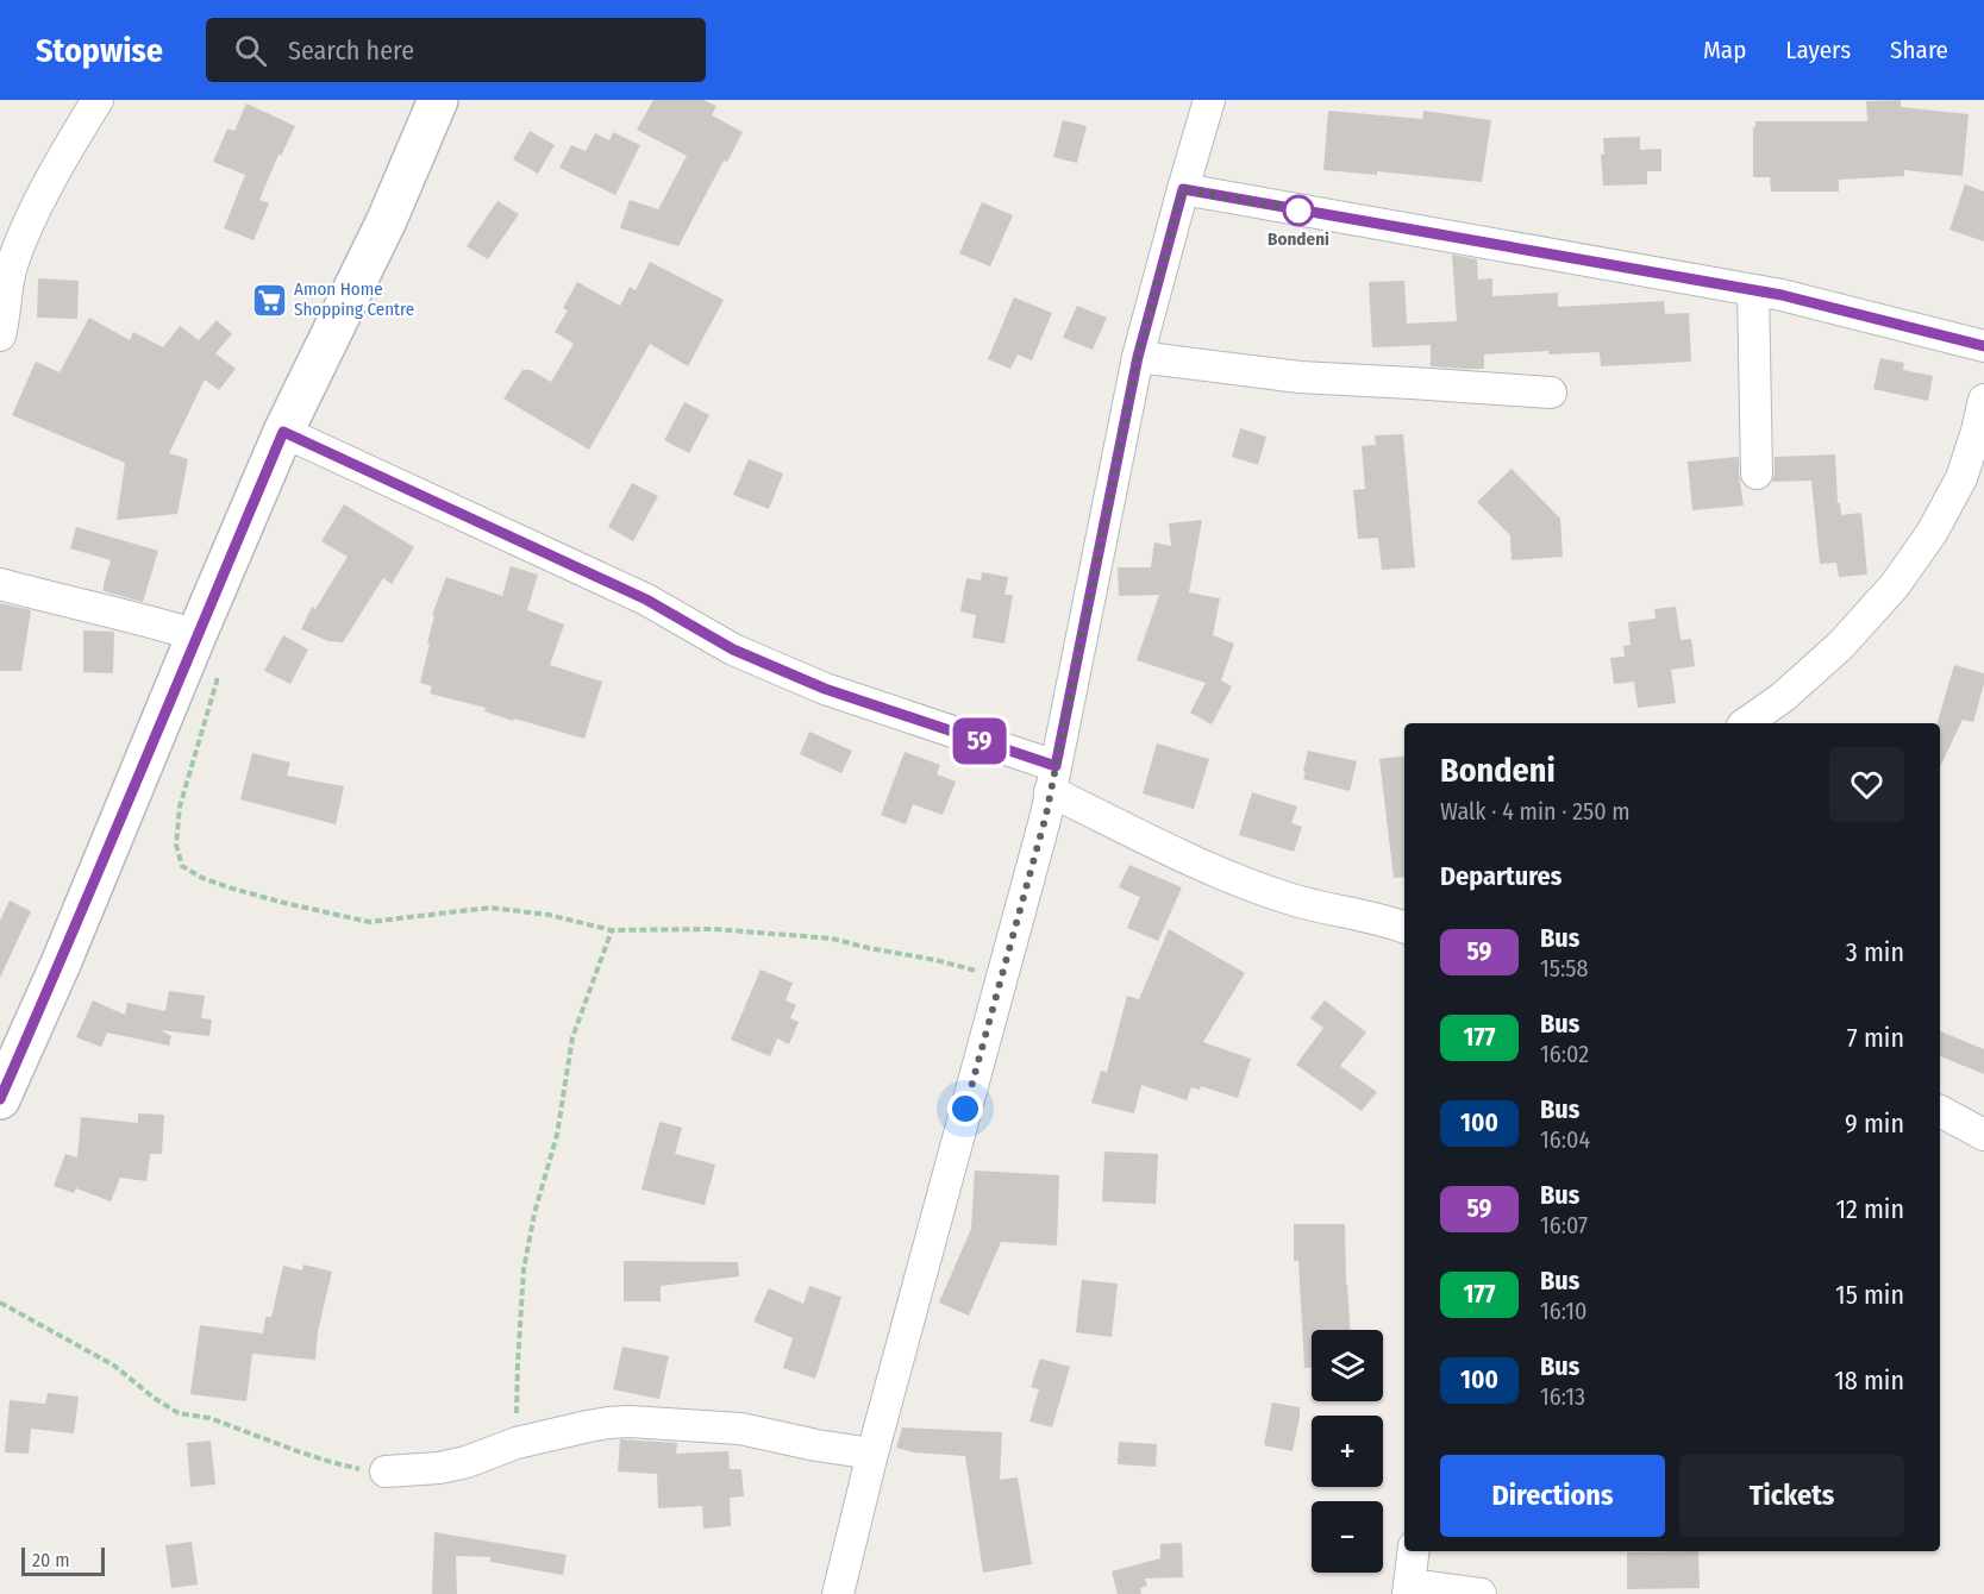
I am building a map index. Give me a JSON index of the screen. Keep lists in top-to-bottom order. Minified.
{"places":{"other":["Bondeni"],"supermarket":["Amon Home Shopping Centre"]},"lines":["bus line 59"],"scale_bar":"20 m","page":{"header":"Stopwise","search":"Search here","nav":["Map","Layers","Share"],"on_map":"59","heading":[["Bondeni","Walk · 4 min · 250 m"],"Departures"],"list":[{"mark":"59","name":"Bus","note":"15:58","value":"3 min"},{"mark":"177","name":"Bus","note":"16:02","value":"7 min"},{"mark":"100","name":"Bus","note":"16:04","value":"9 min"},{"mark":"59","name":"Bus","note":"16:07","value":"12 min"},{"mark":"177","name":"Bus","note":"16:10","value":"15 min"},{"mark":"100","name":"Bus","note":"16:13","value":"18 min"}],"map_buttons":["+","−"],"buttons":["Directions","Tickets"],"scale":"20 m"}}
